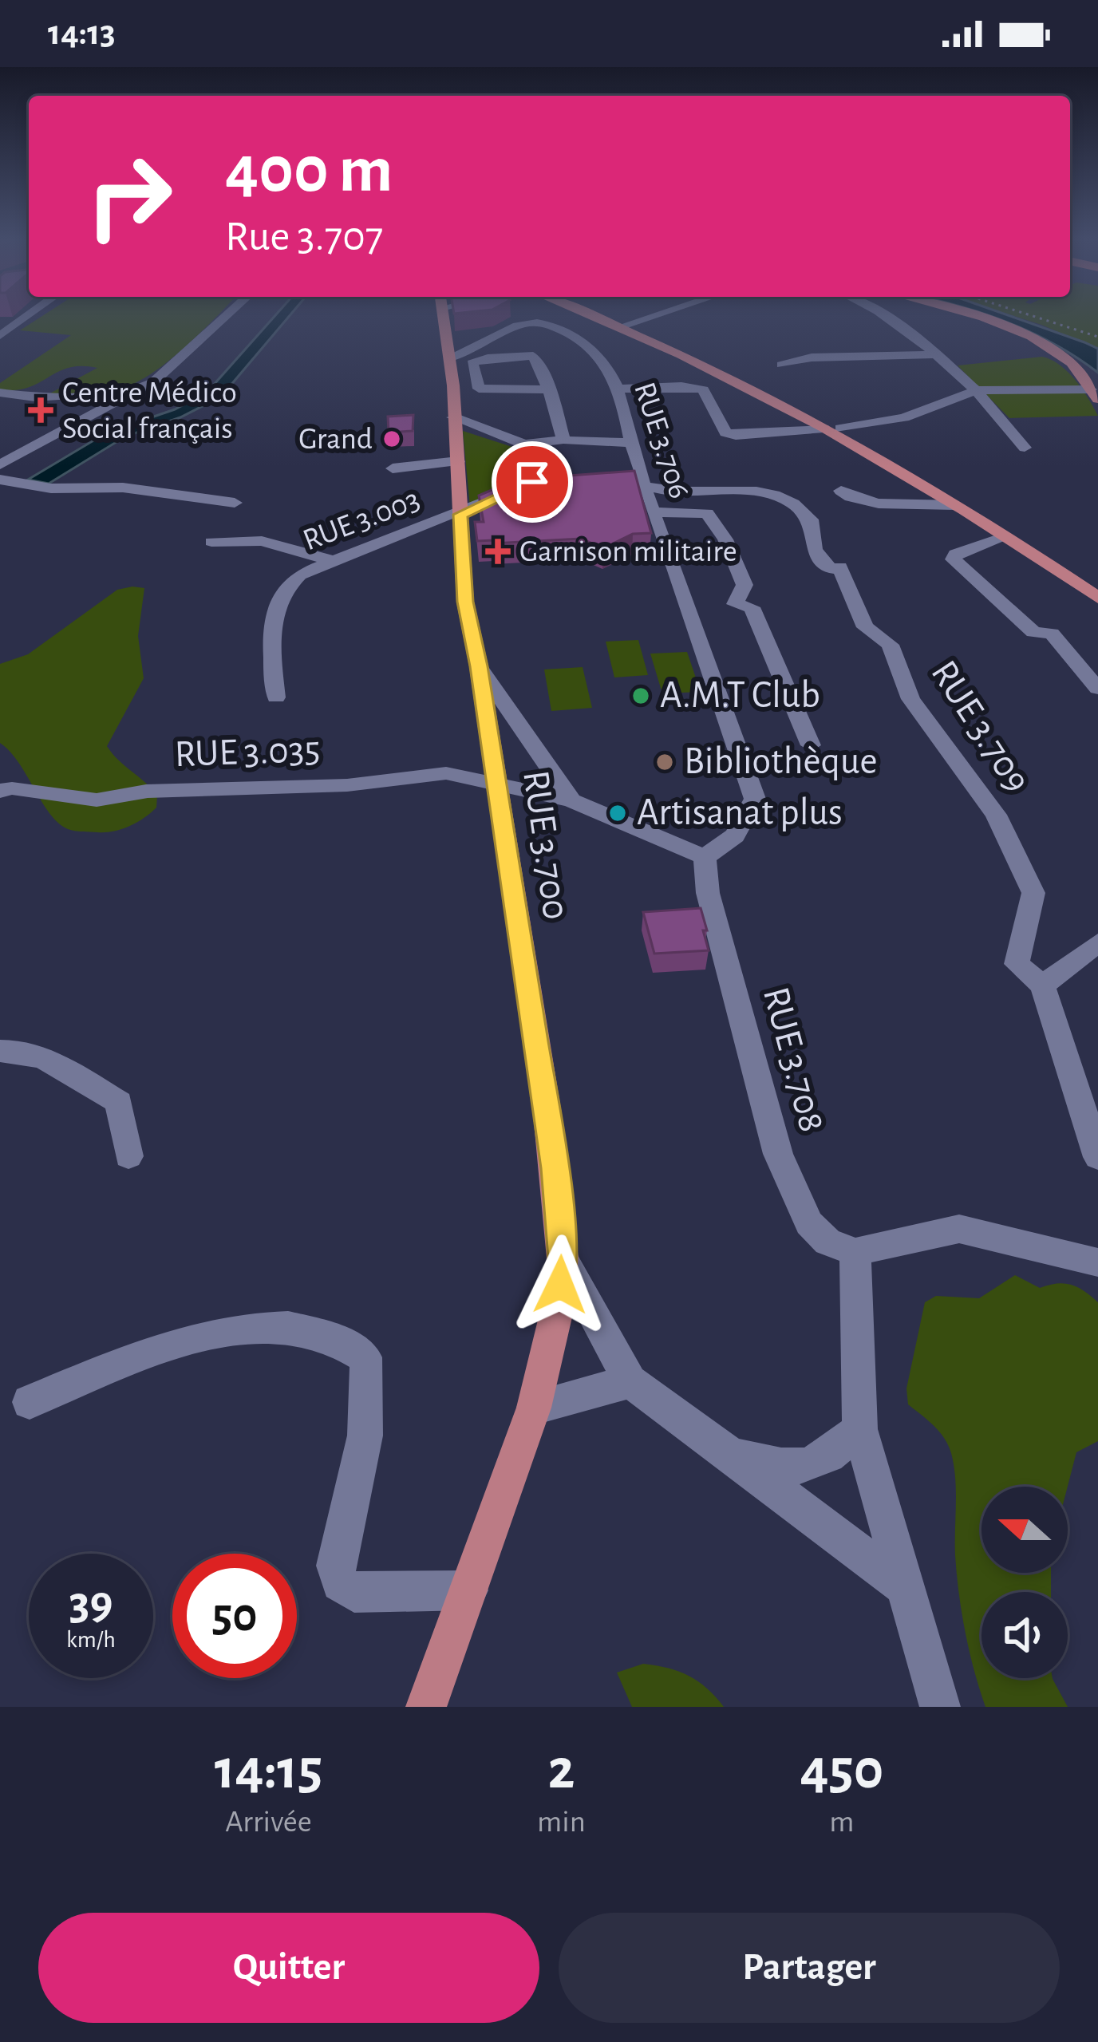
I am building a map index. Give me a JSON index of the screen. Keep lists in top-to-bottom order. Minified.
{"streets":{"main road":["RUE 3.700"],"street":["RUE 3.706","RUE 3.003","RUE 3.709","RUE 3.035","RUE 3.708"]},"crossings":[["RUE 3.706","RUE 3.709"],["RUE 3.706","RUE 3.708"],["RUE 3.003","RUE 3.700"],["RUE 3.035","RUE 3.700"]],"places":{"health":["Centre Médico Social français","Garnison militaire"],"other":["Grand","A.M.T Club","Bibliothèque","Artisanat plus"]},"north":"left","page":{"status":"14:13","turn":["400 m","Rue 3.707"],"speed":"39 km/h","limit":"50","eta":["14:15","Arrivée","2","min","450","m"],"buttons":["Quitter","Partager"]}}
